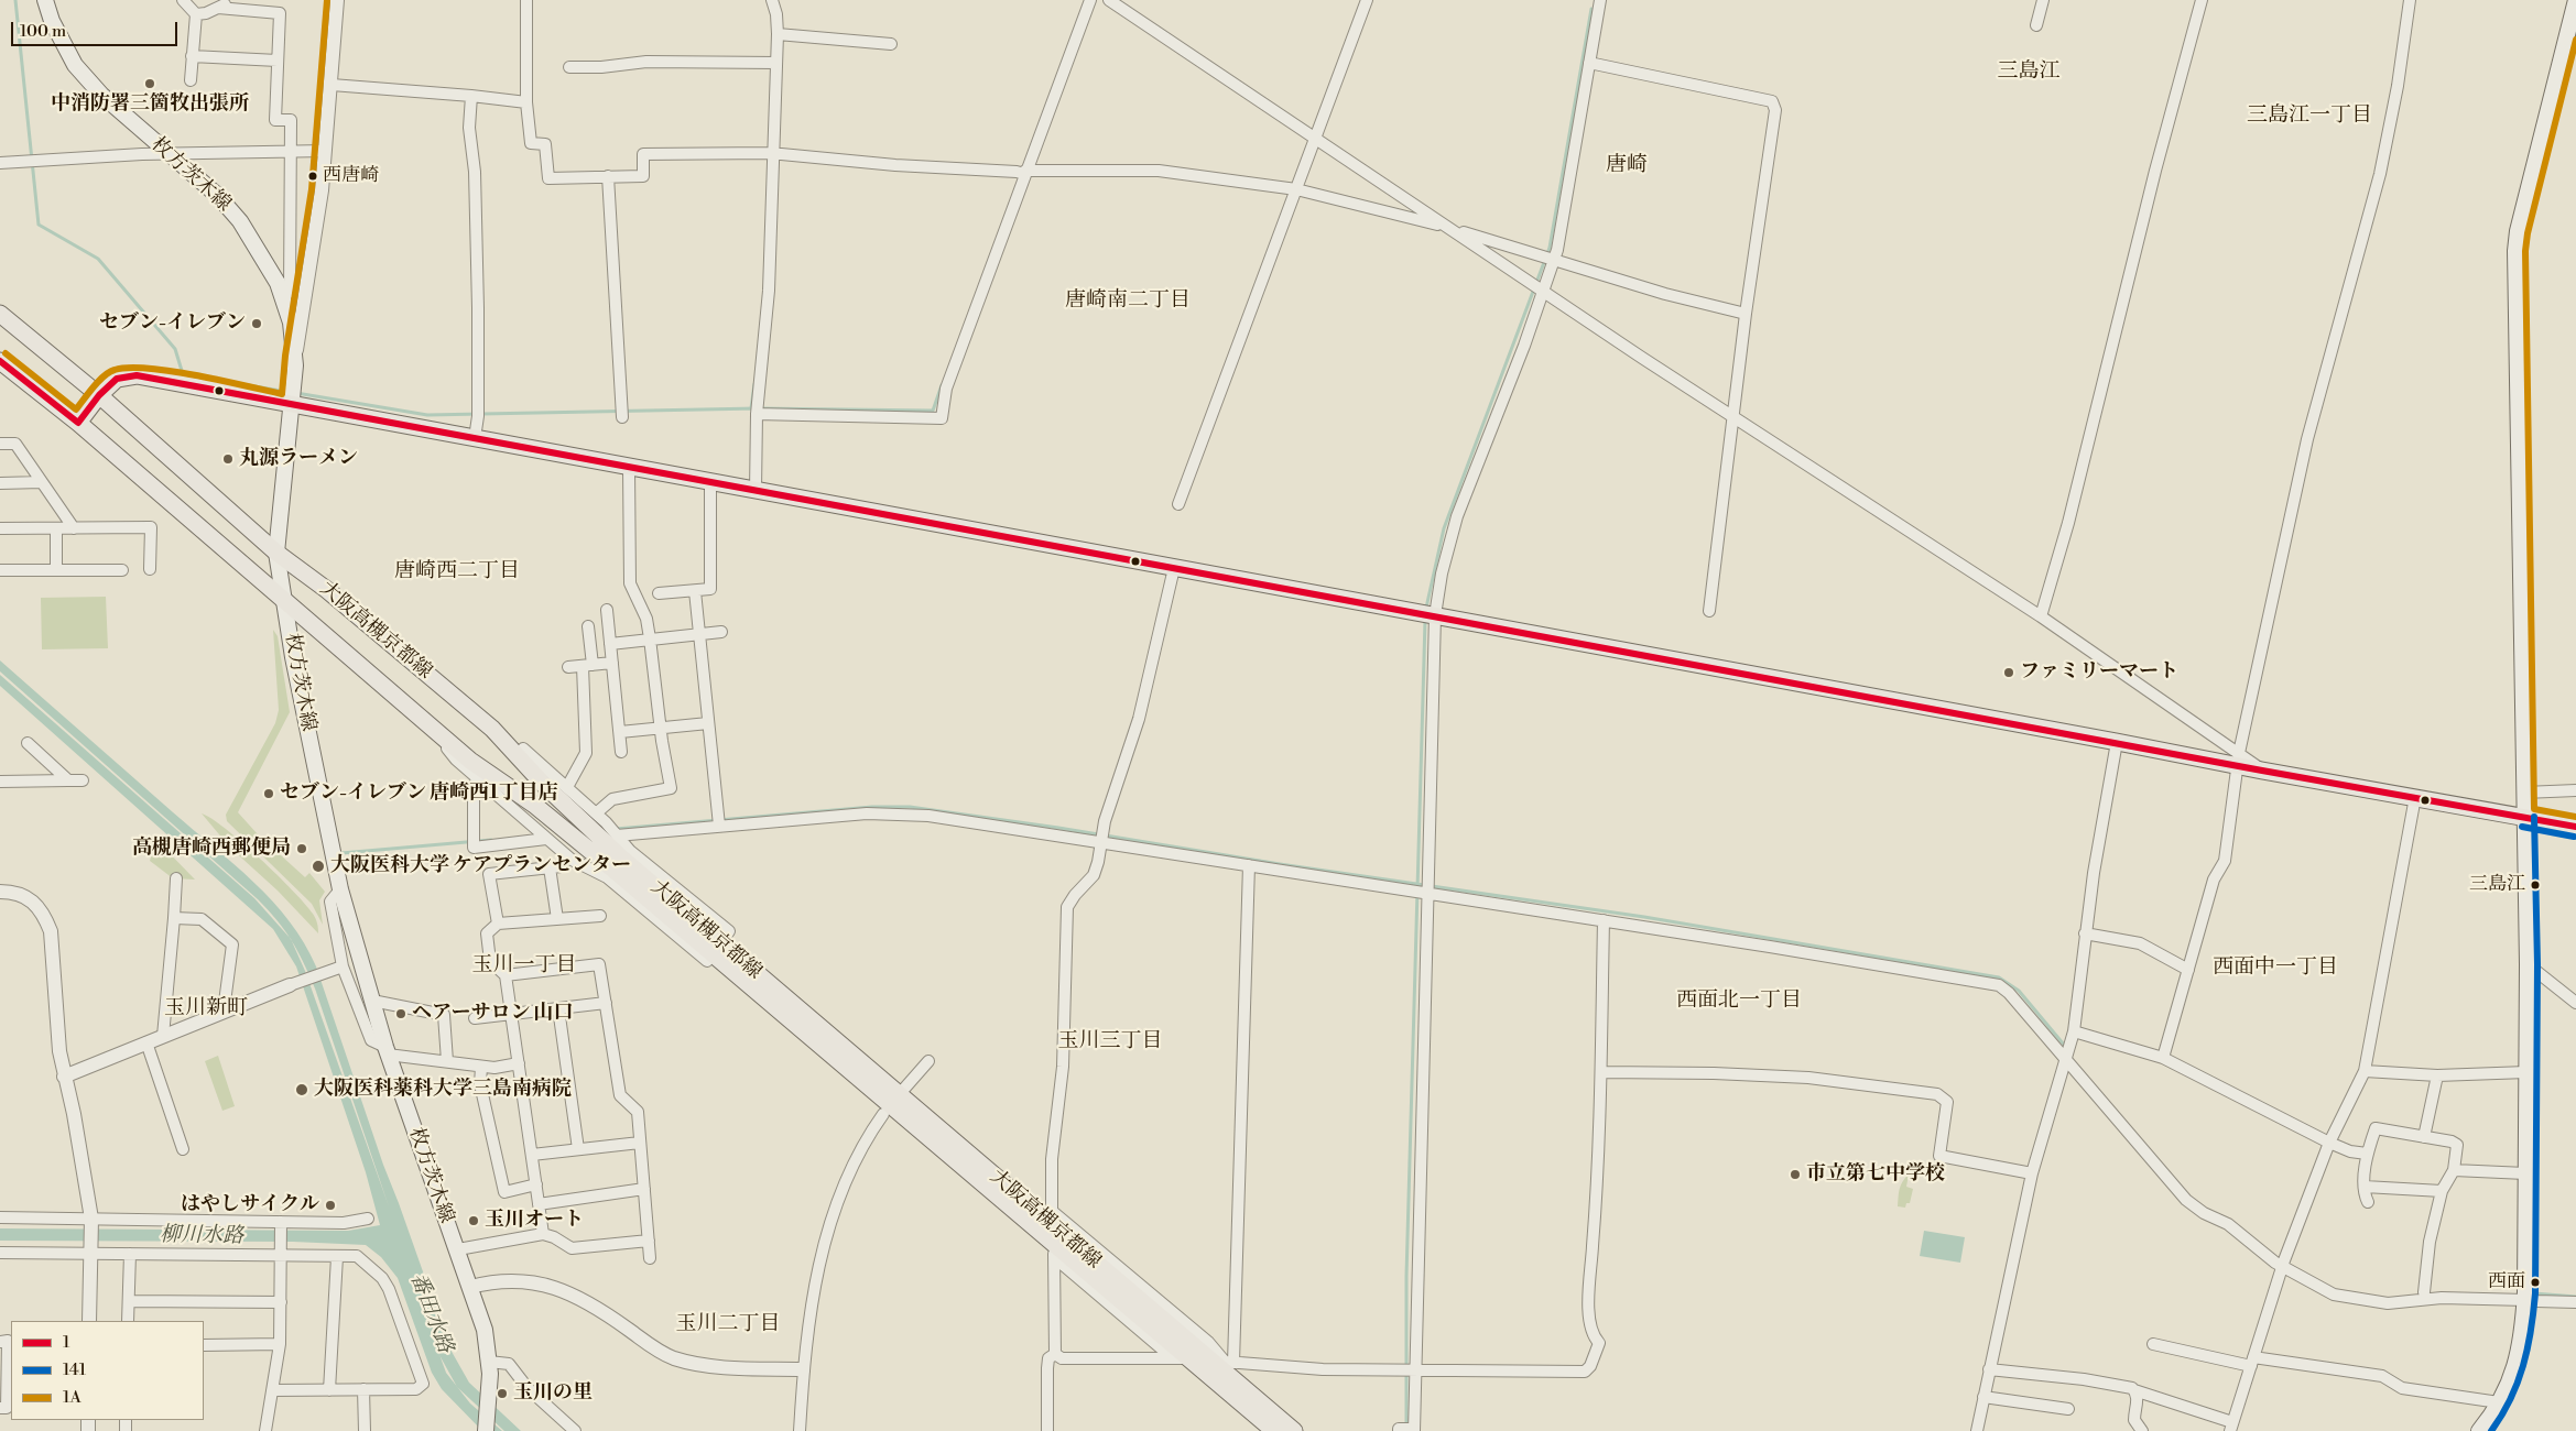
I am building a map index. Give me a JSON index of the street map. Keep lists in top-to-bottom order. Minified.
{"streets":{"main road":["枚方茨木線","大阪高槻京都線"]},"crossings":[["枚方茨木線","大阪高槻京都線"]],"districts":["三島江","三島江一丁目","唐崎","唐崎南二丁目","唐崎西二丁目","玉川一丁目","西面中一丁目","西面北一丁目","玉川新町","玉川三丁目","玉川二丁目"],"water":["柳川水路","番田水路"],"places":["中消防署三箇牧出張所","西唐崎","セブン-イレブン","丸源ラーメン","ファミリーマート","セブン-イレブン 唐崎西1丁目店","高槻唐崎西郵便局","大阪医科大学 ケアプランセンター","三島江","ヘアーサロン 山口","大阪医科薬科大学三島南病院","市立第七中学校","はやしサイクル","玉川オート","西面","玉川の里"],"lines":["transit line 1A","transit line 1","transit line 141"],"legend":["1","141","1A"],"scale_bar":"100 m"}
